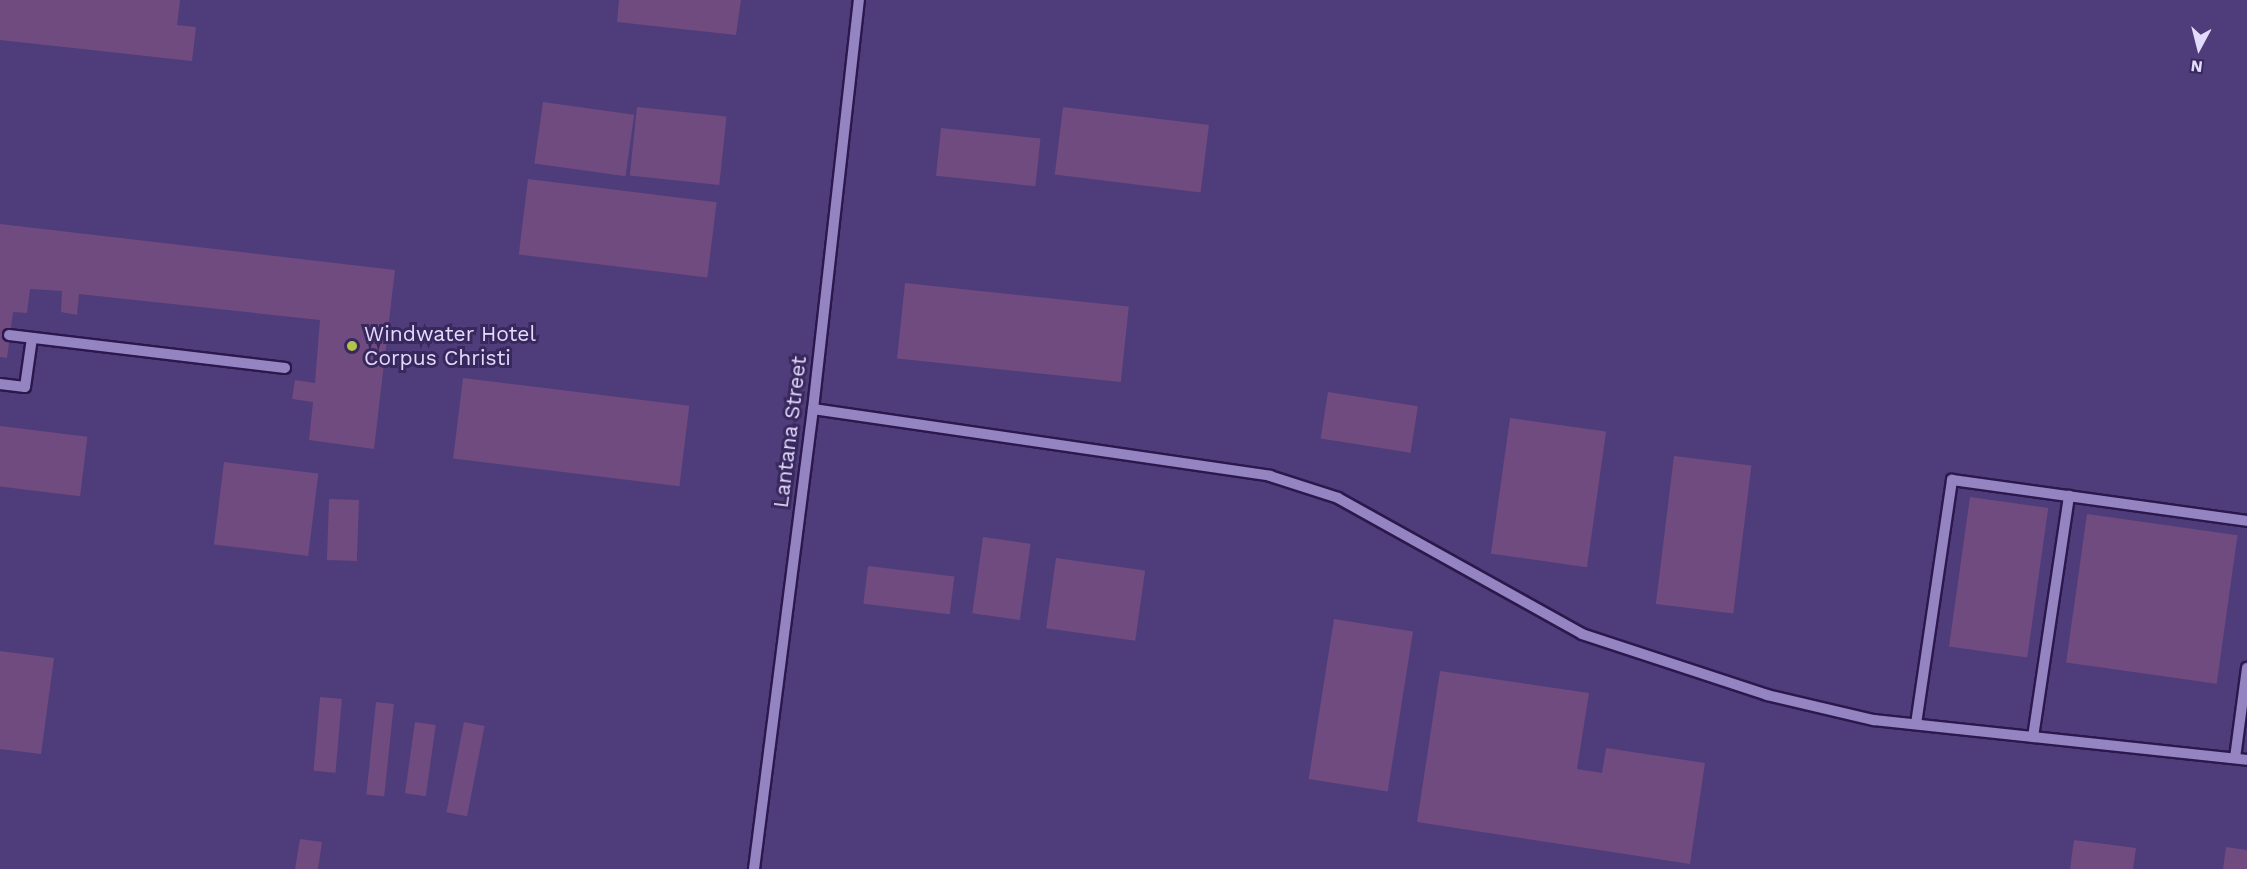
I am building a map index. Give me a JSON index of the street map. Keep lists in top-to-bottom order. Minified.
{"streets":{"street":["Lantana Street"]},"places":["Windwater Hotel Corpus Christi"],"north":"bottom"}
